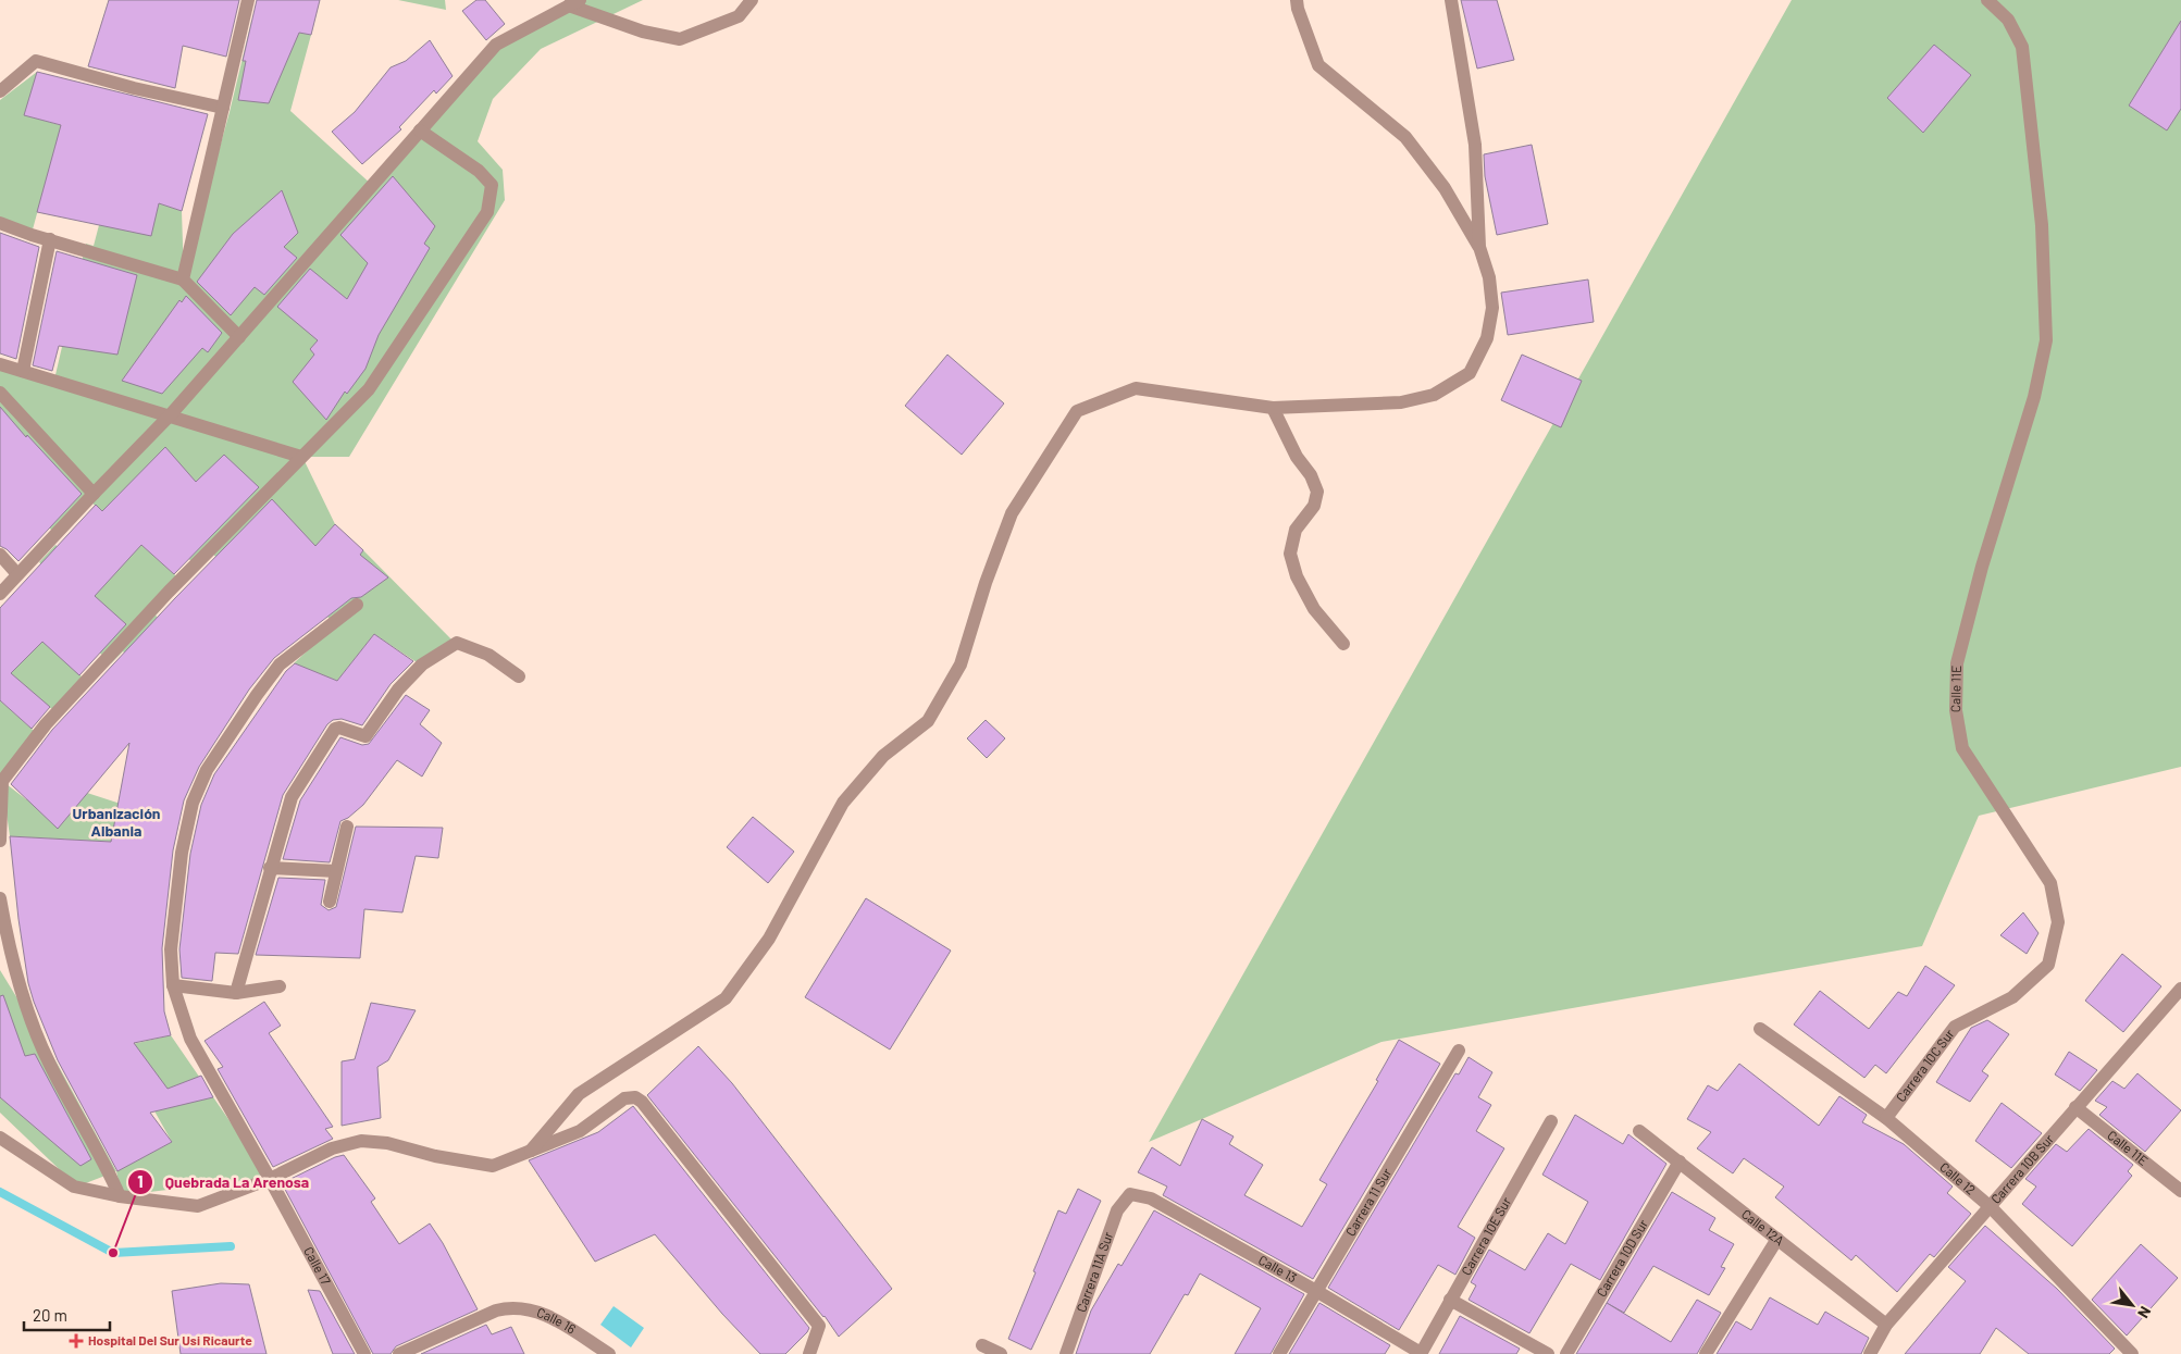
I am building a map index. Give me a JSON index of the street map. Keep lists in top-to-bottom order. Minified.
{"streets":{"street":["Calle 11E","Carrera 10C Sur","Carrera 10B Sur","Calle 12","Carrera 11 Sur","Calle 12A","Carrera 10E Sur","Carrera 10D Sur","Calle 17","Calle 13","Carrera 11A Sur","Calle 16"]},"crossings":[["Calle 11E","Carrera 10C Sur"],["Calle 11E","Carrera 10B Sur"],["Carrera 10C Sur","Calle 12"],["Carrera 10B Sur","Calle 12"],["Carrera 10B Sur","Calle 12A"],["Carrera 11 Sur","Calle 13"],["Calle 12A","Carrera 10D Sur"],["Carrera 10E Sur","Calle 13"],["Calle 13","Carrera 11A Sur"]],"districts":["Urbanización Albania"],"places":{"other":["Quebrada La Arenosa"],"health":["Hospital Del Sur Usi Ricaurte"]},"scale_bar":"20 m","north":"bottom right"}
